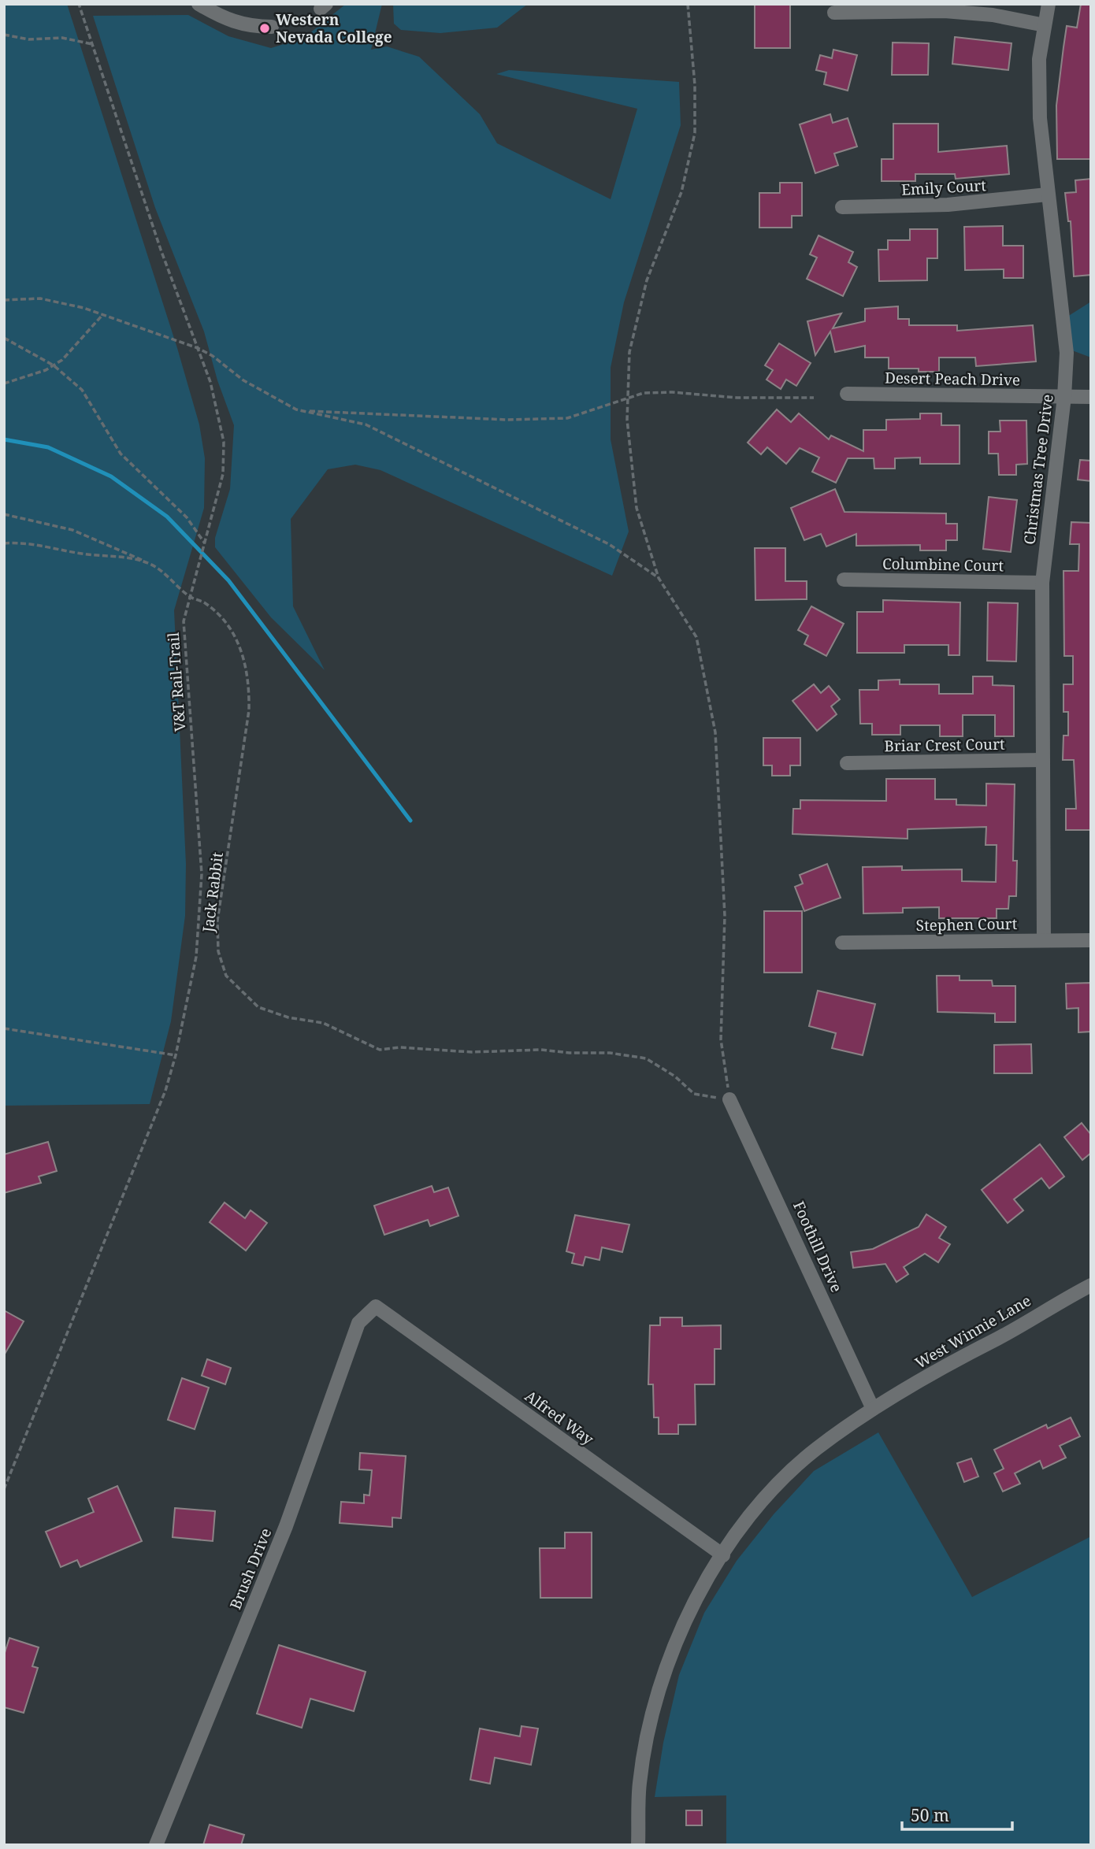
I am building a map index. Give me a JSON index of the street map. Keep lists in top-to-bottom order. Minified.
{"streets":{"street":["Emily Court","Desert Peach Drive","Christmas Tree Drive","Columbine Court","Briar Crest Court","Stephen Court","Foothill Drive","West Winnie Lane","Alfred Way","Brush Drive"],"path":["V&T Rail-Trail","Jack Rabbit"]},"crossings":[["Emily Court","Christmas Tree Drive"],["Desert Peach Drive","Christmas Tree Drive"],["Christmas Tree Drive","Columbine Court"],["Christmas Tree Drive","Briar Crest Court"],["Christmas Tree Drive","Stephen Court"],["V&T Rail-Trail","Jack Rabbit"],["Jack Rabbit","Foothill Drive"],["Foothill Drive","West Winnie Lane"],["West Winnie Lane","Alfred Way"],["Alfred Way","Brush Drive"]],"places":["Western Nevada College"],"scale_bar":"50 m"}
